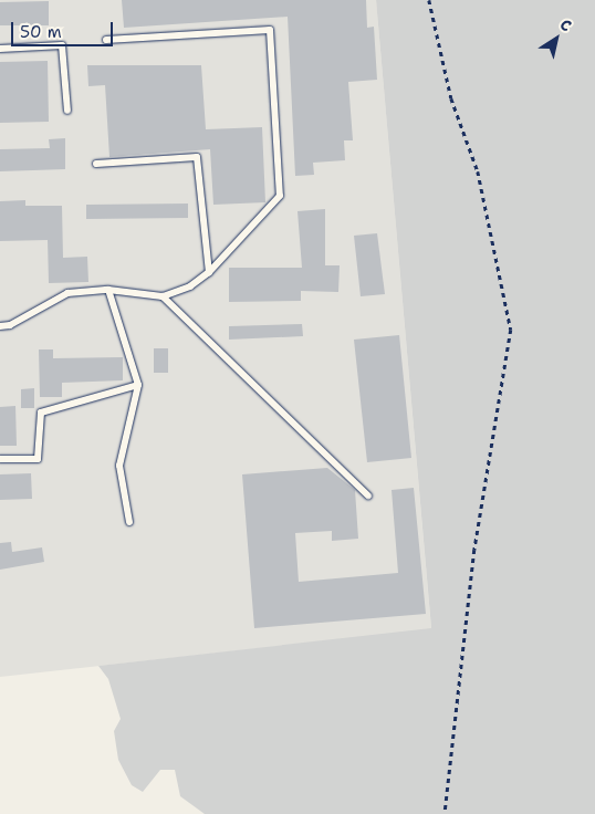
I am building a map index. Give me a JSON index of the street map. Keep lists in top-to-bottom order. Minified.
{"scale_bar":"50 m","north":"top right"}
